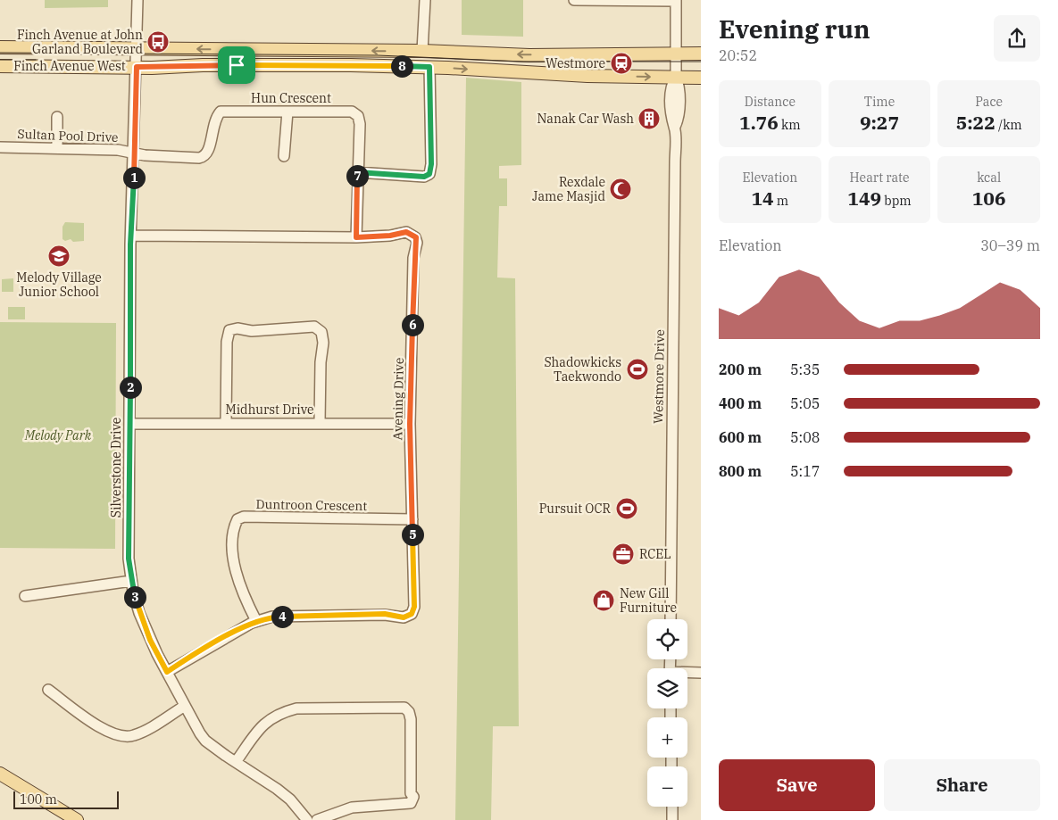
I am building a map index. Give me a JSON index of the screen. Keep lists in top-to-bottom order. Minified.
{"streets":{"main road":["Finch Avenue West"],"street":["Hun Crescent","Sultan Pool Drive","Westmore Drive","Avening Drive","Midhurst Drive","Silverstone Drive","Duntroon Crescent"]},"crossings":[["Finch Avenue West","Westmore Drive"],["Finch Avenue West","Silverstone Drive"],["Hun Crescent","Sultan Pool Drive"],["Hun Crescent","Avening Drive"],["Hun Crescent","Silverstone Drive"],["Sultan Pool Drive","Silverstone Drive"],["Avening Drive","Midhurst Drive"],["Avening Drive","Silverstone Drive"],["Avening Drive","Duntroon Crescent"],["Midhurst Drive","Silverstone Drive"]],"parks":["Melody Park"],"places":{"bus stop":["Finch Avenue at John Garland Boulevard"],"station":["Westmore"],"building":["Nanak Car Wash"],"mosque":["Rexdale Jame Masjid"],"school or university":["Melody Village Junior School"],"sports":["Shadowkicks Taekwondo","Pursuit OCR"],"office":["RCEL"],"shop":["New Gill Furniture"]},"scale_bar":"100 m","page":{"heading":["Evening run","20:52"],"pins":["8","7","1","6","2","5","3","4"],"stats":[["Distance","1.76 km"],["Time","9:27"],["Pace","5:22 /km"],["Elevation","14 m"],["Heart rate","149 bpm"],["kcal","106"]],"chart":["Elevation","30–39 m"],"list":[{"name":"200 m","note":"5:35"},{"name":"400 m","note":"5:05"},{"name":"600 m","note":"5:08"},{"name":"800 m","note":"5:17"}],"map_buttons":["+","−"],"buttons":["Save","Share"],"scale":"100 m"}}
